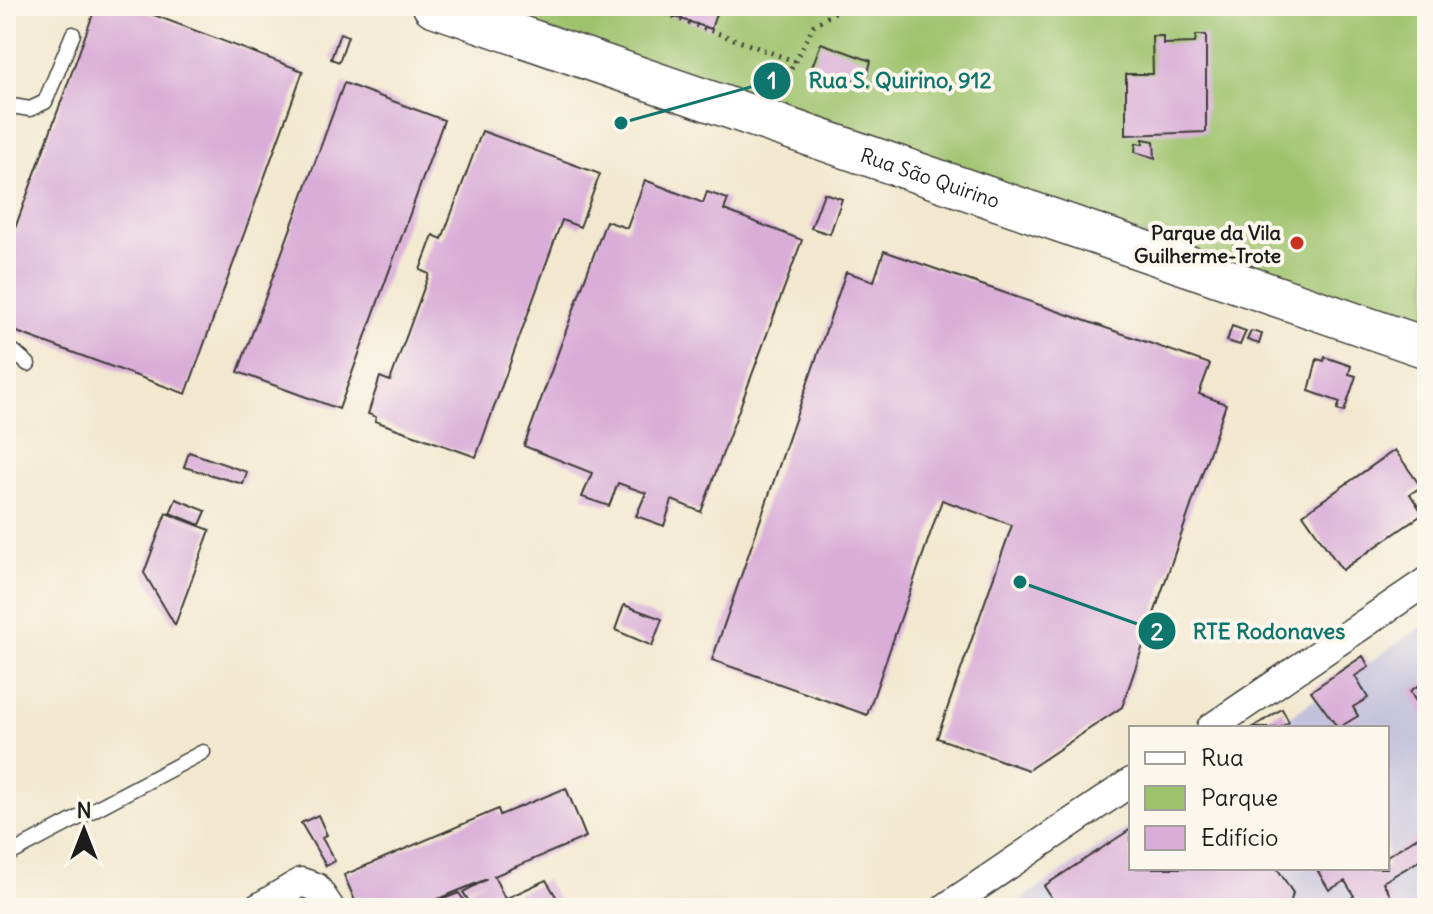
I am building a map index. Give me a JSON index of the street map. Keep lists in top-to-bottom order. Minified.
{"streets":{"street":["Rua São Quirino"]},"places":["Rua S. Quirino, 912","Parque da Vila Guilherme-Trote","RTE Rodonaves"],"legend":["Rua","Parque","Edifício"],"north":"top"}
